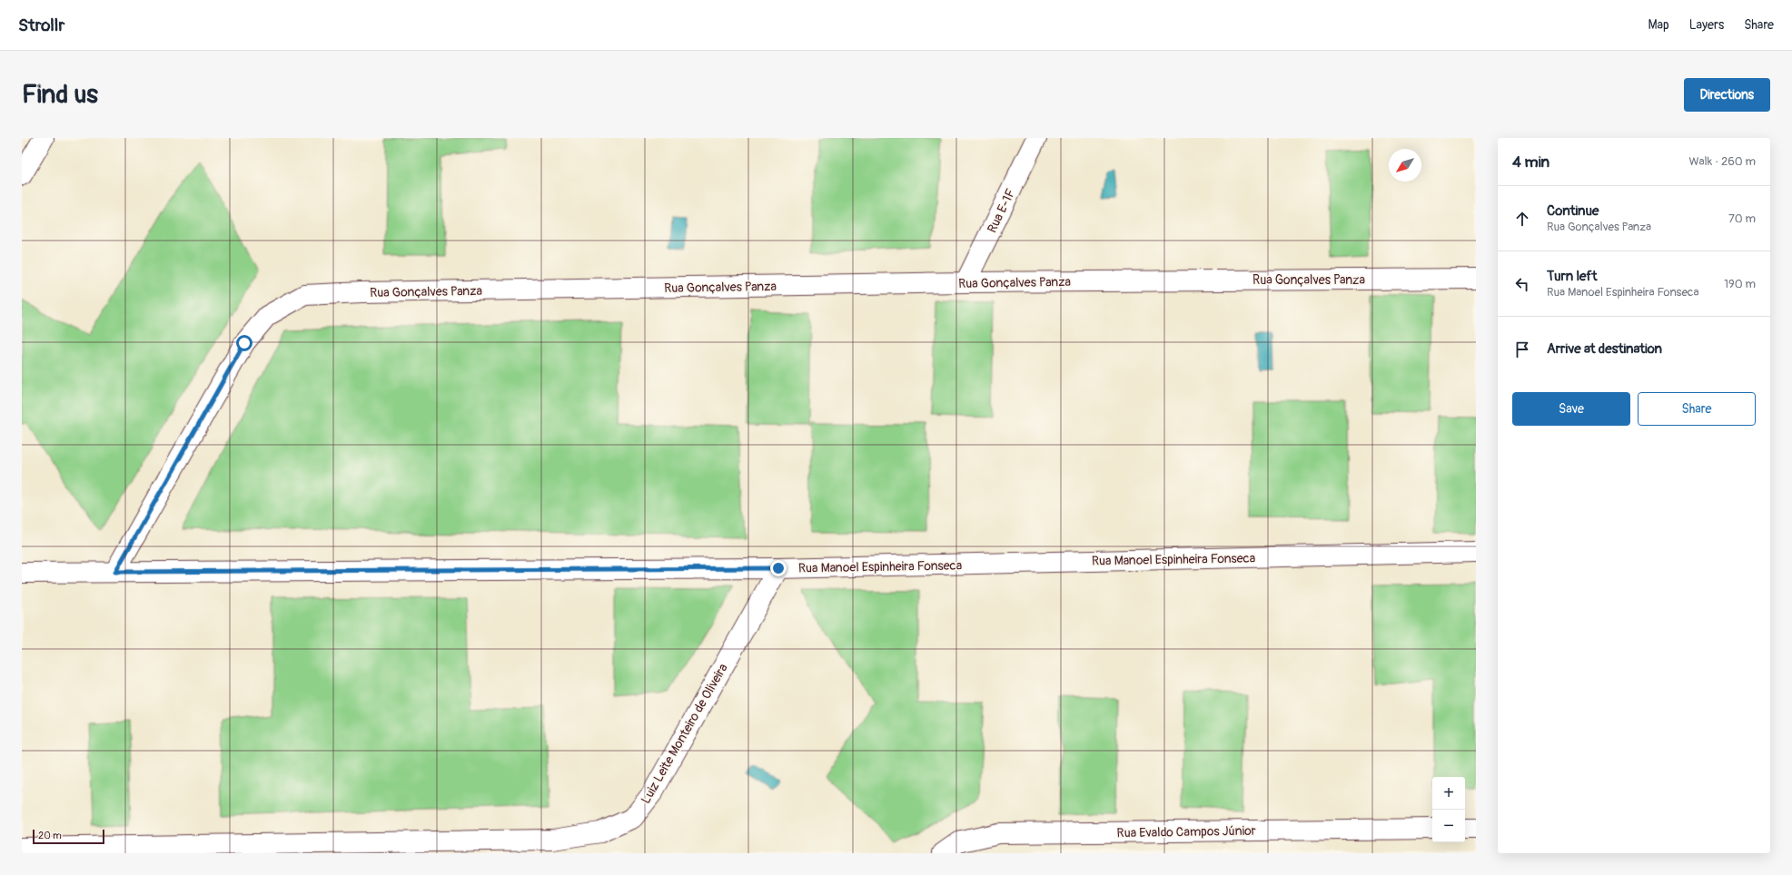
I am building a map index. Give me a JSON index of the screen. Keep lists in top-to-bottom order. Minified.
{"streets":{"street":["Rua E-1F","Rua Gonçalves Panza","Rua Manoel Espinheira Fonseca","Luiz Leite Monteiro de Oliveira","Rua Evaldo Campos Júnior"]},"crossings":[["Rua E-1F","Rua Gonçalves Panza"],["Rua Gonçalves Panza","Rua Manoel Espinheira Fonseca"],["Rua Manoel Espinheira Fonseca","Luiz Leite Monteiro de Oliveira"]],"scale_bar":"20 m","north":"bottom left","page":{"header":"Strollr","nav":["Map","Layers","Share"],"buttons":["Directions",["Save","Share"]],"title":"Find us","heading":["4 min","Walk · 260 m"],"list":[["Continue","Rua Gonçalves Panza","70 m"],["Turn left","Rua Manoel Espinheira Fonseca","190 m"],"Arrive at destination"],"map_buttons":["+","−"],"scale":"20 m"}}
